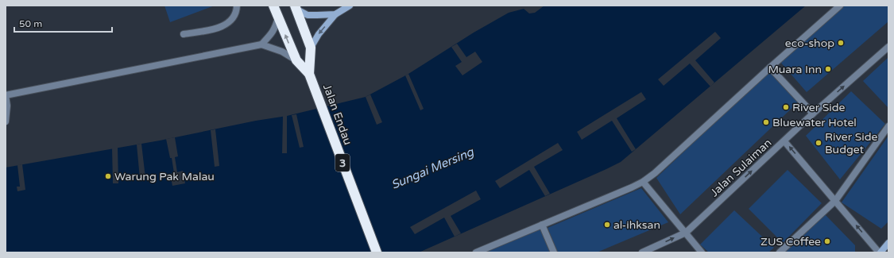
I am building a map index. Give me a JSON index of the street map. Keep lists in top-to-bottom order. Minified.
{"streets":{"highway":["Jalan Endau","3"],"street":["Jalan Sulaiman"]},"one_way":["Jalan Sulaiman"],"water":["Sungai Mersing"],"places":["eco-shop","Muara Inn","River Side","Bluewater Hotel","River Side Budget","Warung Pak Malau","al-ihksan","ZUS Coffee"],"scale_bar":"50 m"}
